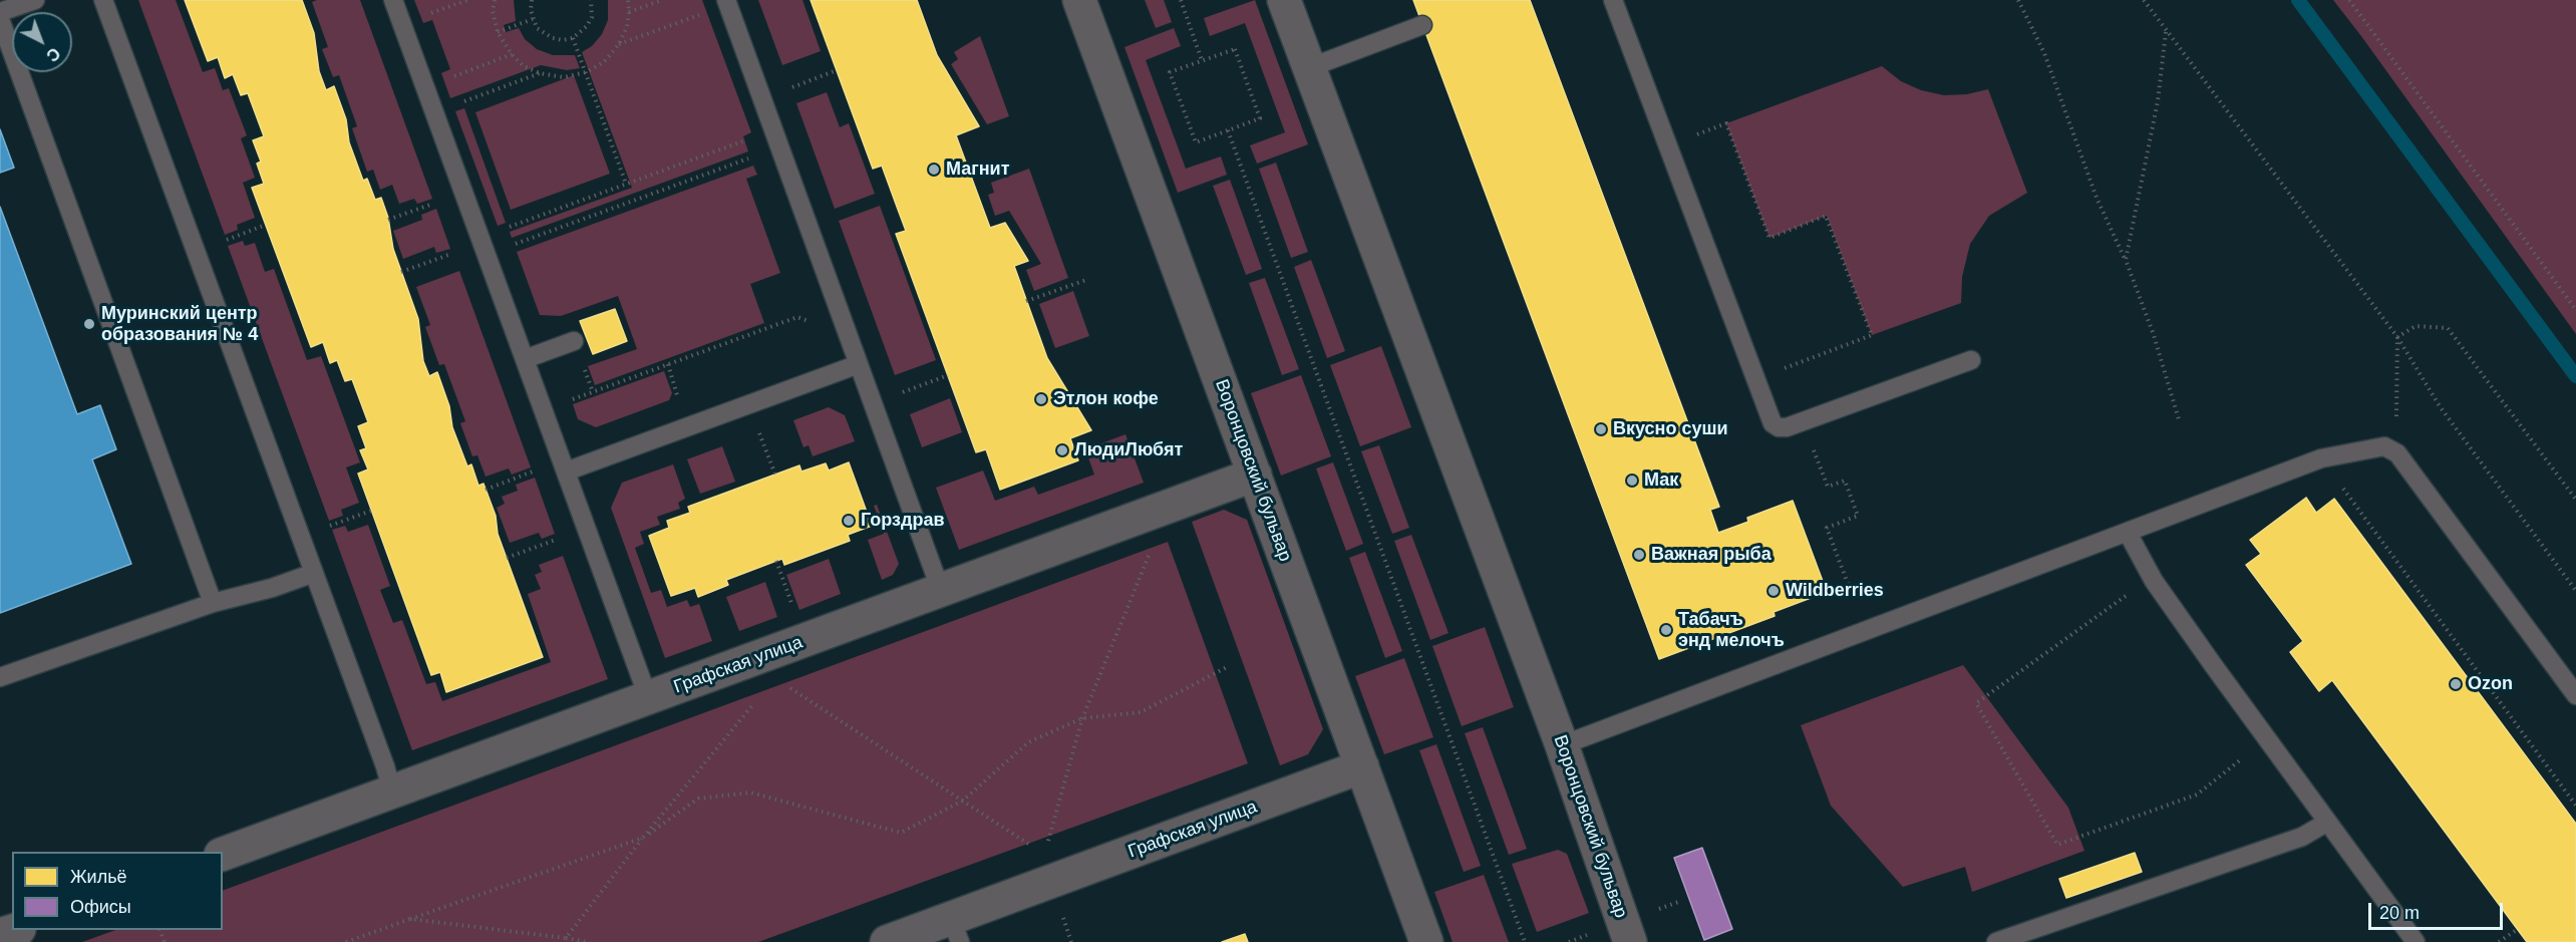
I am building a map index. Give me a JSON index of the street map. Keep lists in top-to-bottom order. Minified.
{"streets":{"street":["Воронцовский бульвар","Графская улица"]},"crossings":[["Воронцовский бульвар","Графская улица"]],"places":["Магнит","Муринский центр образования № 4","Этлон кофе","Вкусно суши","ЛюдиЛюбят","Мак","Горздрав","Важная рыба","Wildberries","Табачъ энд мелочъ","Ozon"],"legend":["Жильё","Офисы"],"scale_bar":"20 m","north":"bottom right"}
